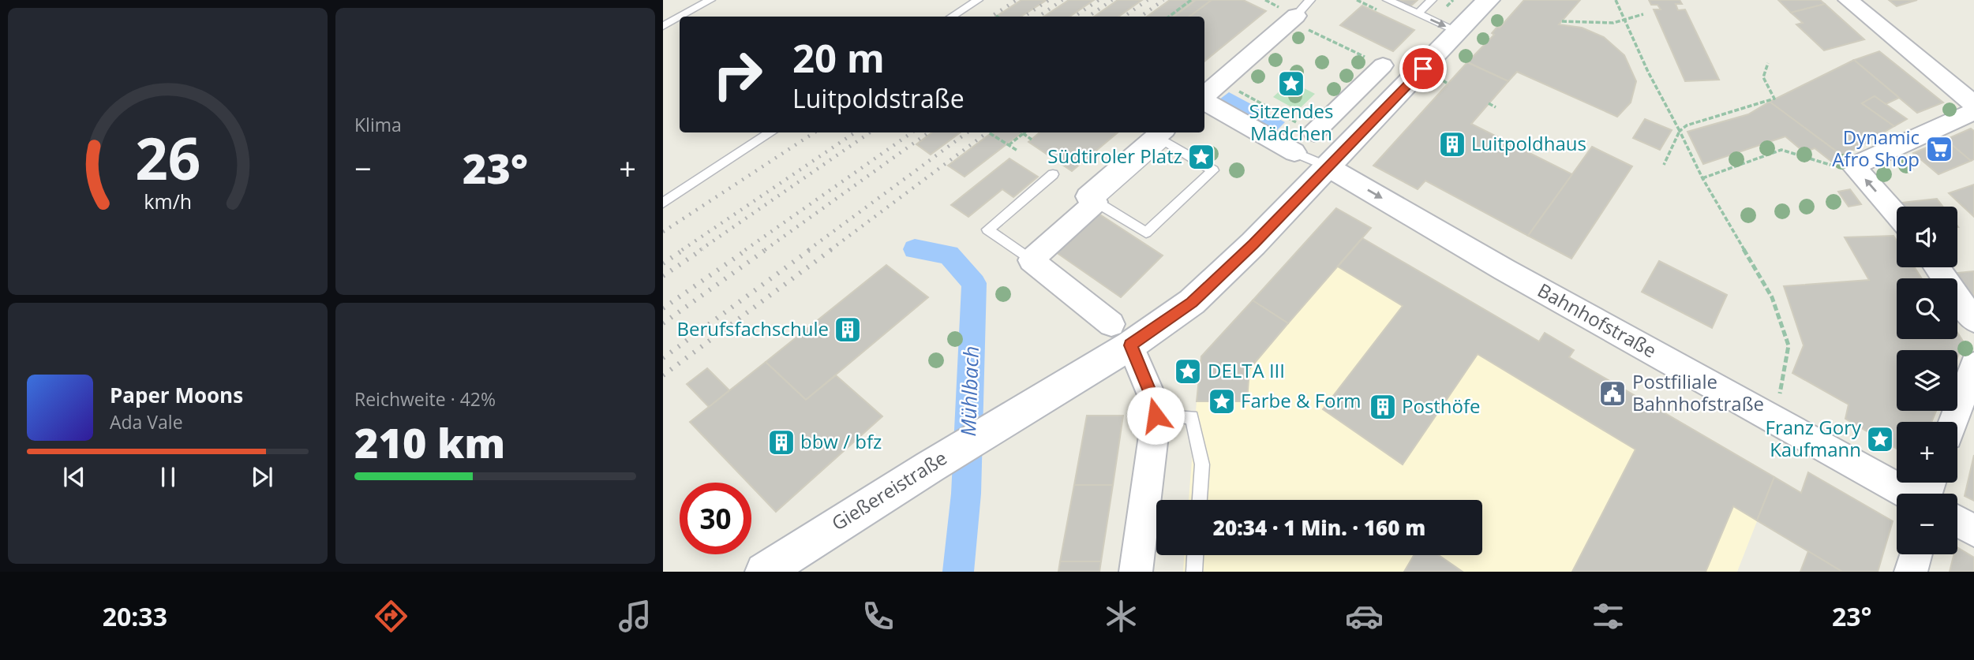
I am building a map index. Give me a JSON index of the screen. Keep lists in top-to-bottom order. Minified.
{"streets":{"main road":["Gießereistraße"],"street":["Bahnhofstraße"]},"crossings":[["Bahnhofstraße","Gießereistraße"]],"one_way":["Bahnhofstraße"],"water":["Mühlbach"],"places":{"place":["Sitzendes Mädchen","Südtiroler Platz","DELTA III","Farbe & Form","Franz Gory Kaufmann"],"building":["Luitpoldhaus","Berufsfachschule","Posthöfe","bbw / bfz"],"supermarket":["Dynamic Afro Shop"],"public building":["Postfiliale Bahnhofstraße"]},"page":{"tile":["Klima",["Reichweite · 42%","210 km"]],"turn":["20 m","Luitpoldstraße"],"heat":["−","23°","+"],"map_buttons":["+","−"],"song":["Paper Moons","Ada Vale"],"limit":"30","trip":"20:34 · 1 Min. · 160 m","tabs":["20:33","23°"],"gauge":["26","km/h"]}}
